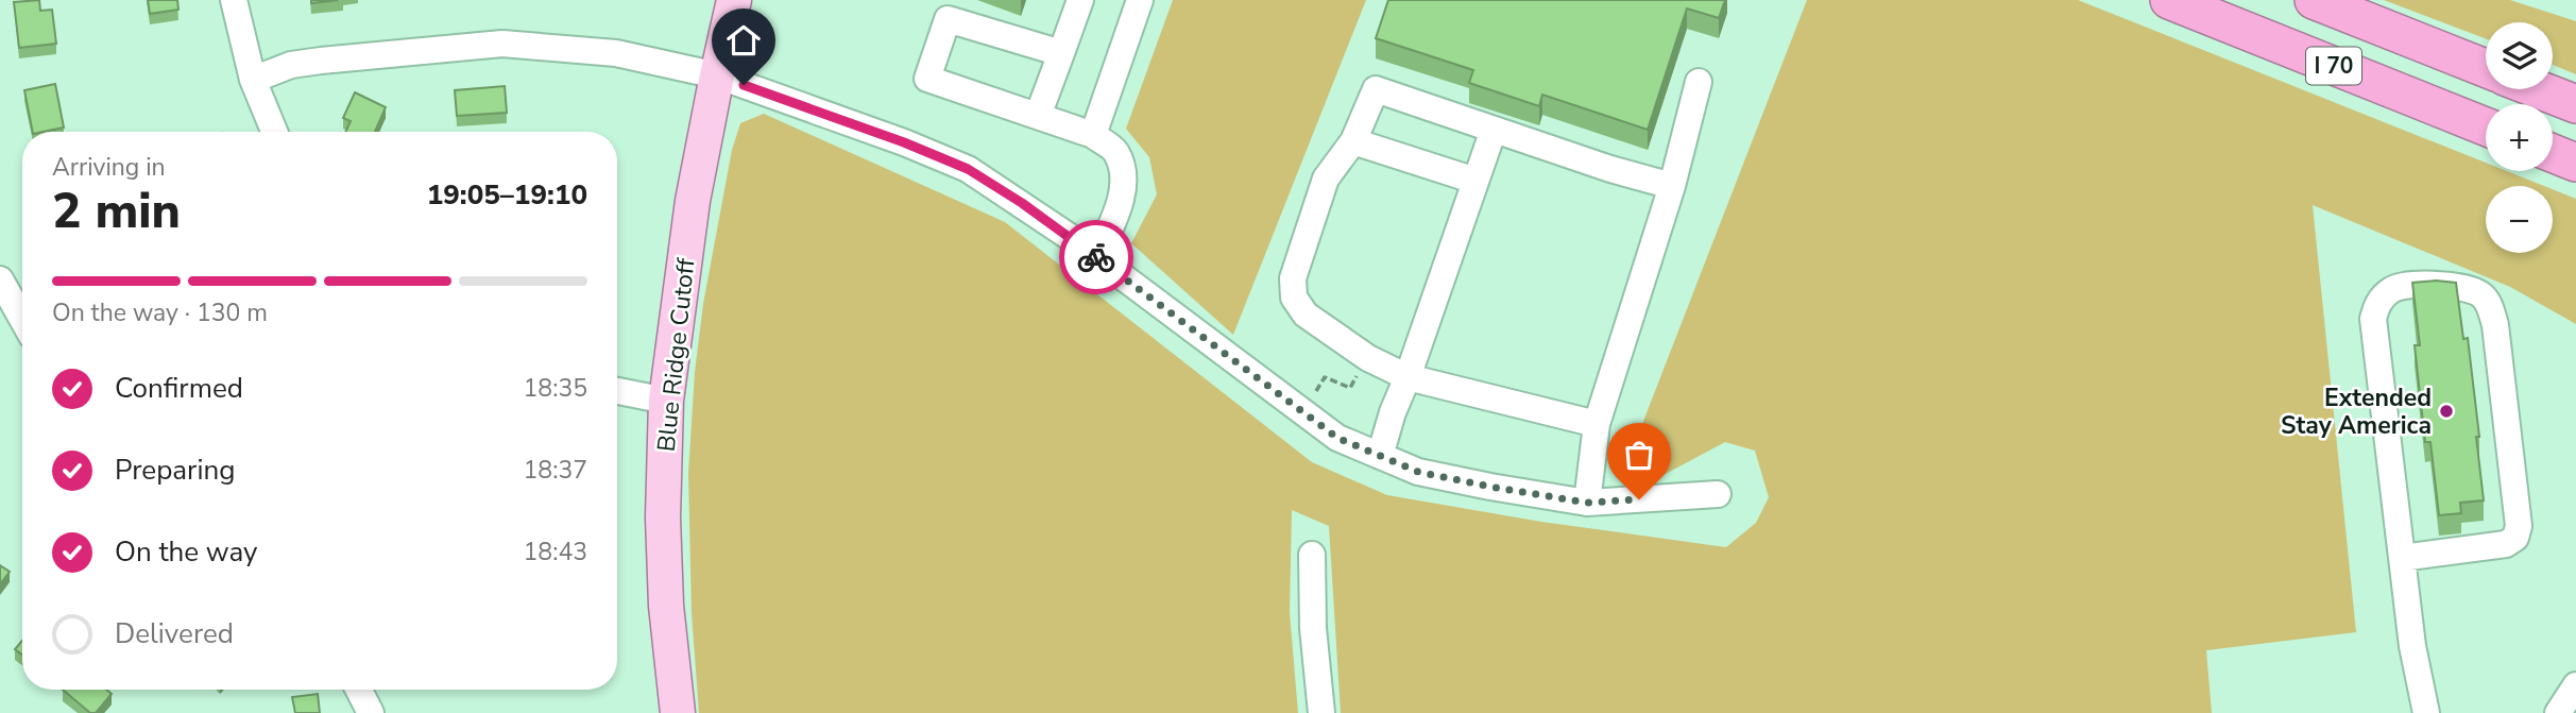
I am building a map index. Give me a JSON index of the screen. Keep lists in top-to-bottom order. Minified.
{"streets":{"highway":["I 70"],"main road":["Blue Ridge Cutoff"]},"places":["Extended Stay America"],"page":{"map_buttons":["+","−"],"heading":["2 min","Arriving in","19:05–19:10"],"bar":"On the way · 130 m","list":[["Confirmed","18:35"],["Preparing","18:37"],["On the way","18:43"],"Delivered"]}}
